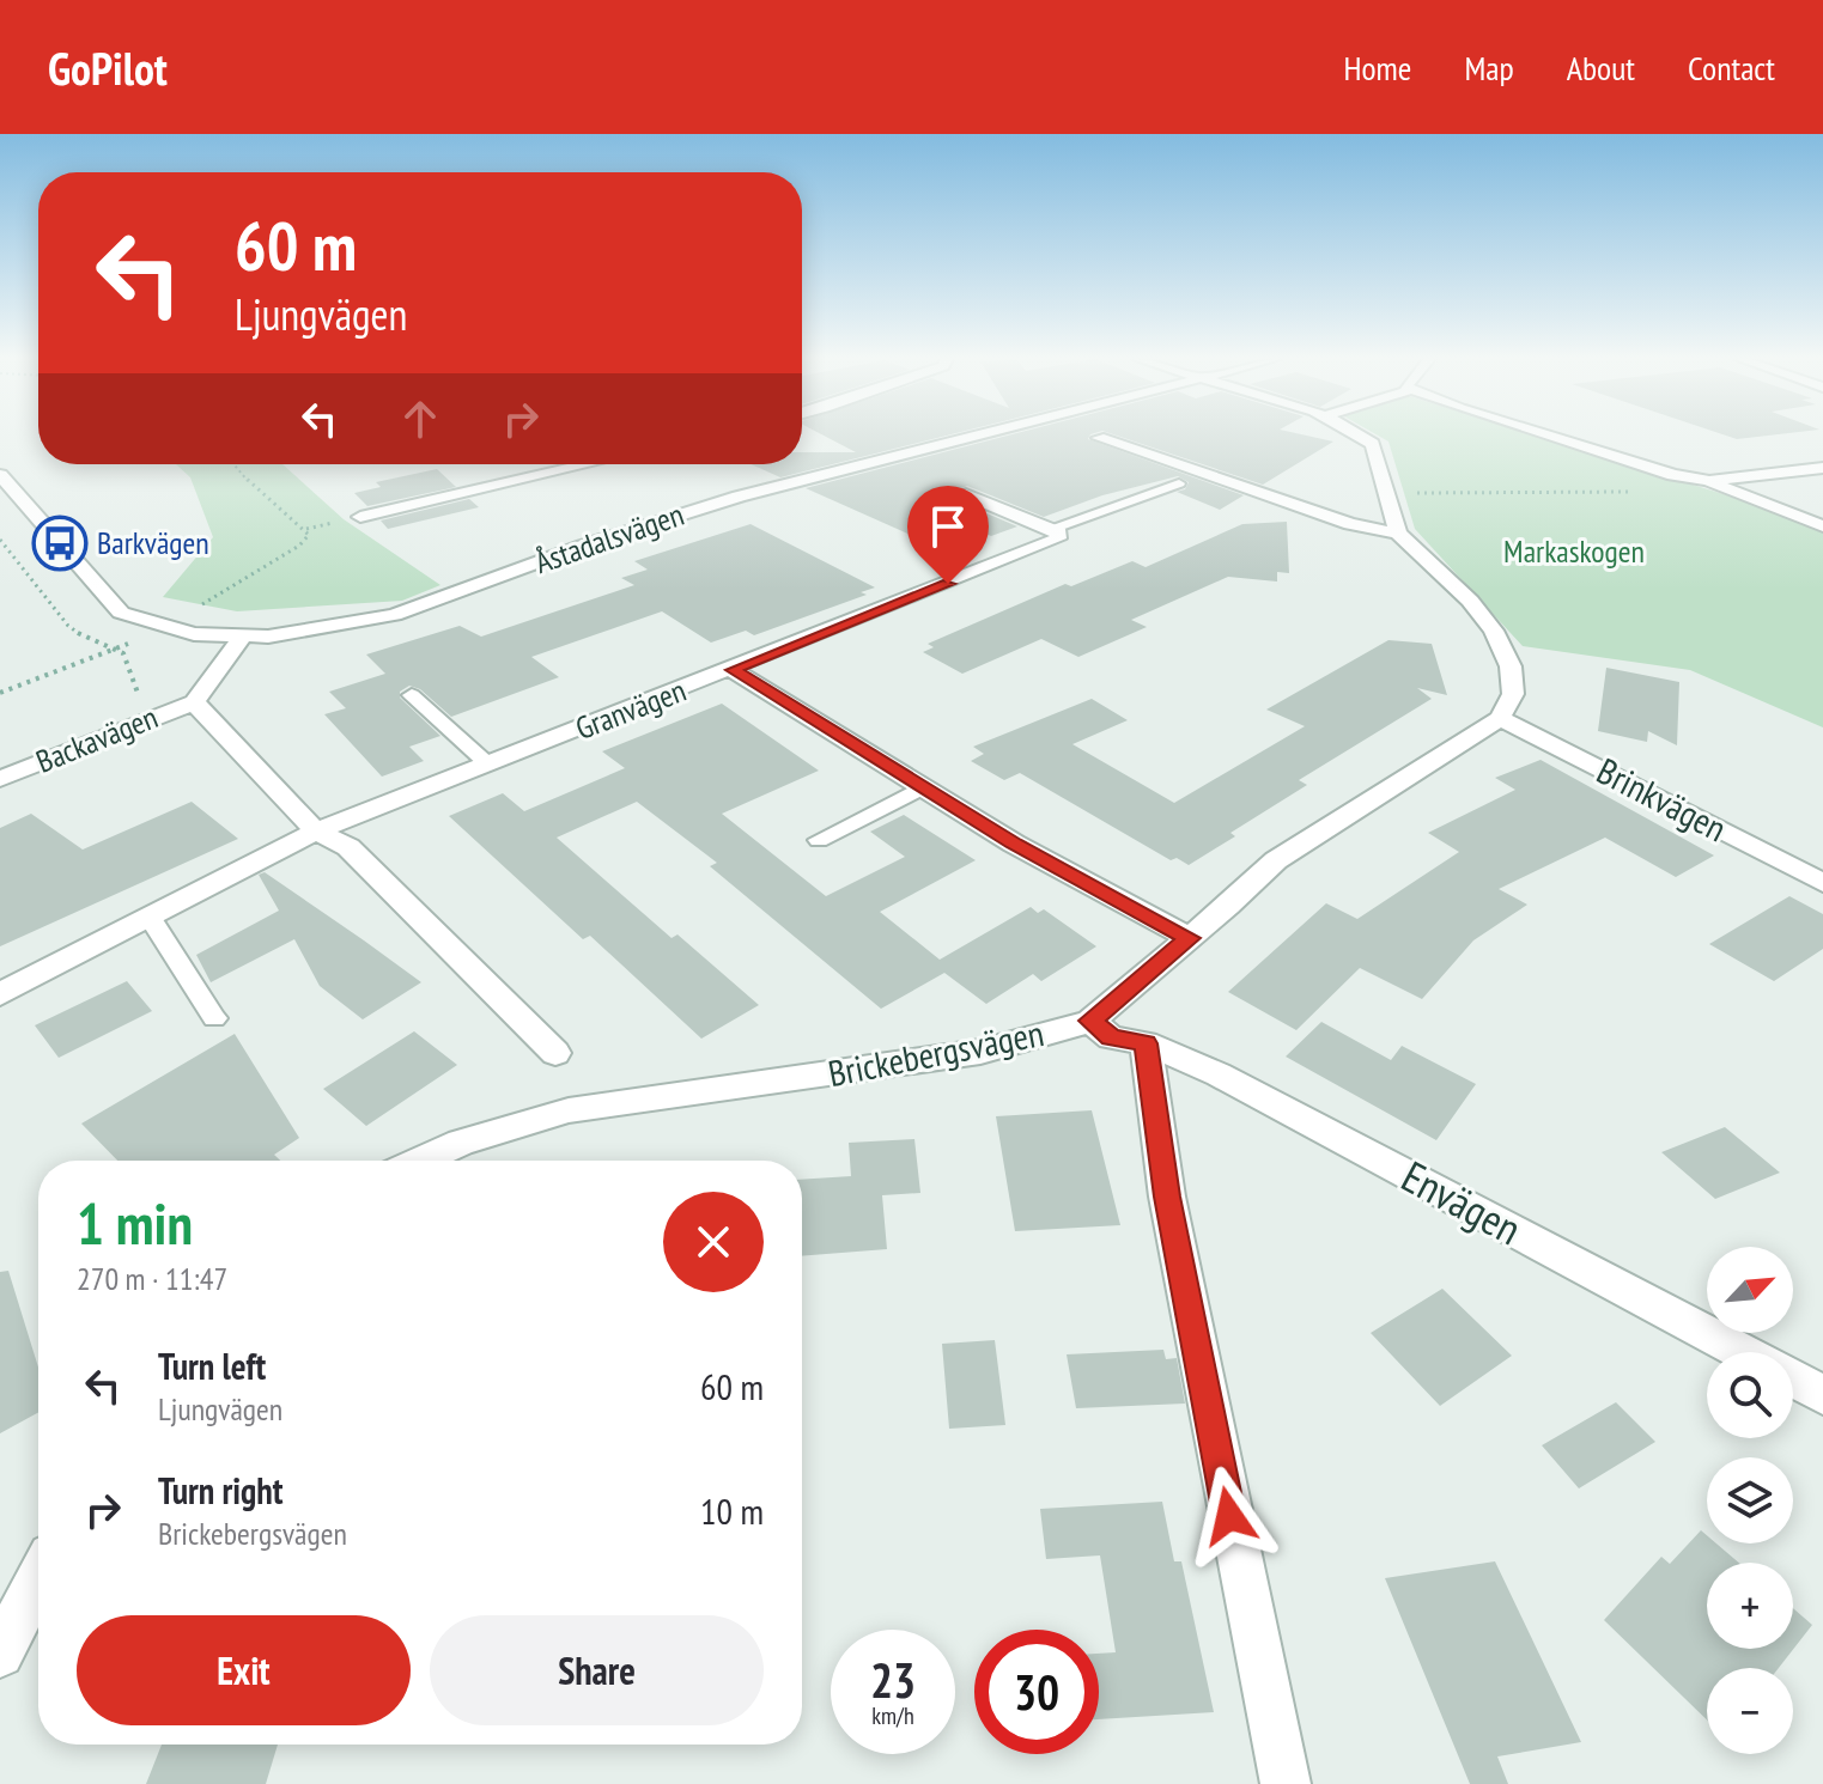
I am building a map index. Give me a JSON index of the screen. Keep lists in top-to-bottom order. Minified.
{"streets":{"street":["Åstadalsvägen","Granvägen","Backavägen","Brinkvägen","Brickebergsvägen","Envägen"]},"crossings":[["Brinkvägen","Brickebergsvägen"],["Brickebergsvägen","Envägen"]],"parks":["Markaskogen"],"places":{"bus stop":["Barkvägen"]},"north":"top right","page":{"header":"GoPilot","nav":["Home","Map","About","Contact"],"turn":["60 m","Ljungvägen"],"heading":["1 min","270 m · 11:47"],"map_buttons":["+","−"],"list":[{"name":"Turn left","note":"Ljungvägen","value":"60 m"},{"name":"Turn right","note":"Brickebergsvägen","value":"10 m"}],"buttons":["Exit","Share"],"speed":"23 km/h","limit":"30"}}
